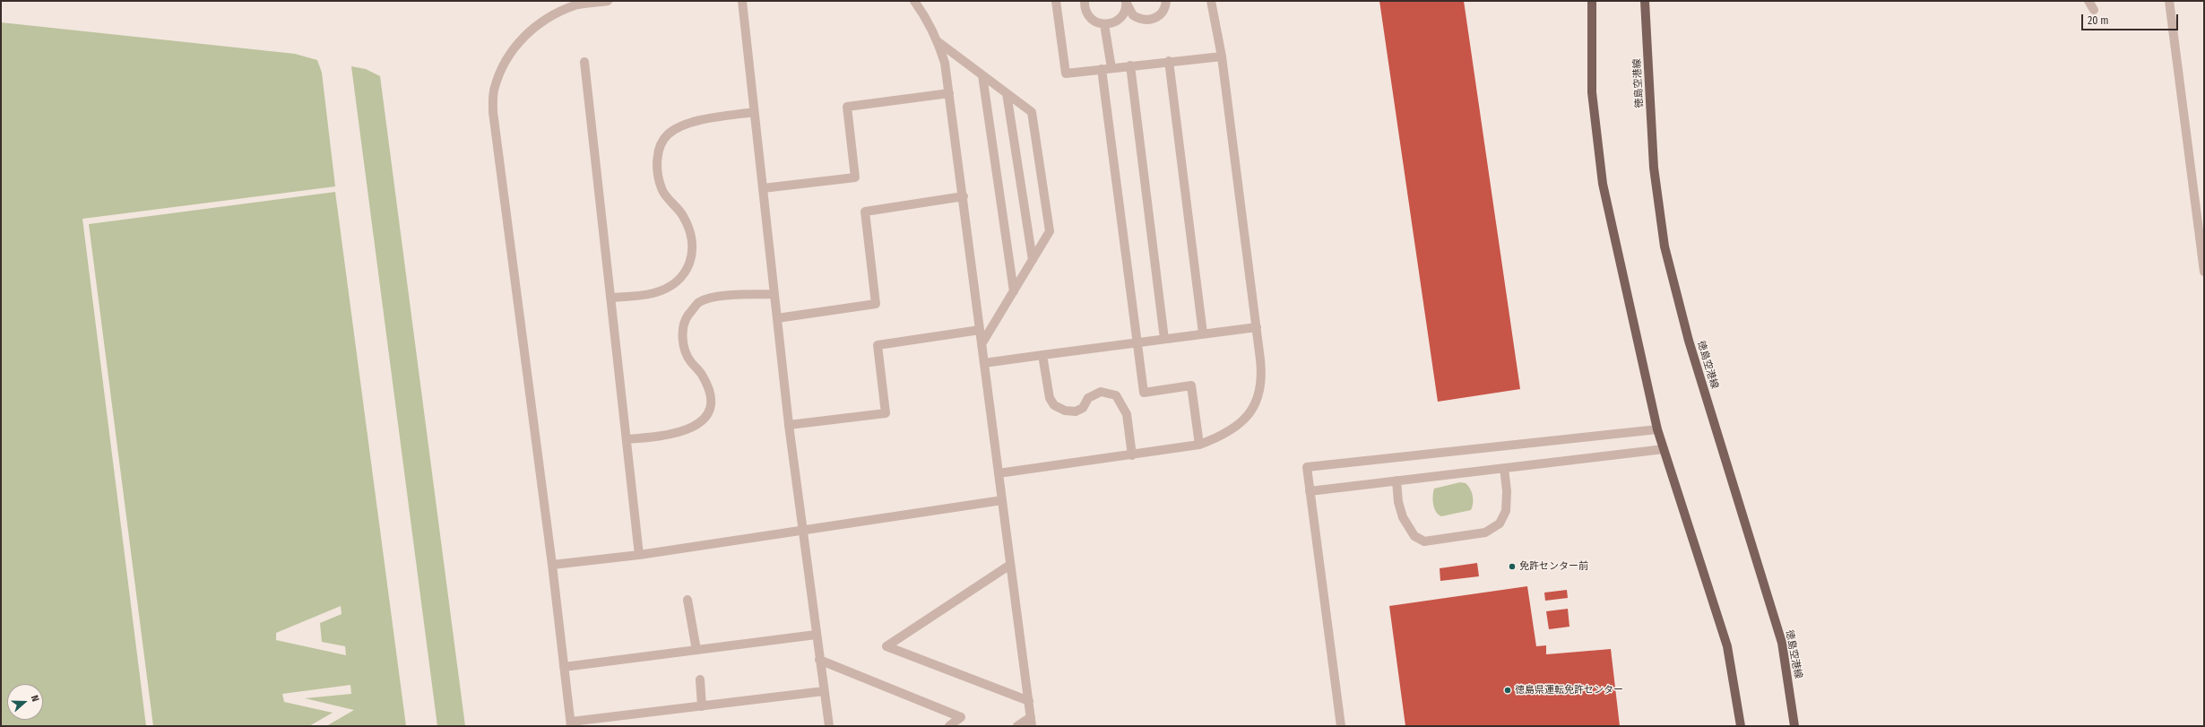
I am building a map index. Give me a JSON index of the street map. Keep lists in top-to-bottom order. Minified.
{"streets":{"main road":["徳島空港線"]},"places":["免許センター前","徳島県運転免許センター"],"scale_bar":"20 m","north":"right"}
